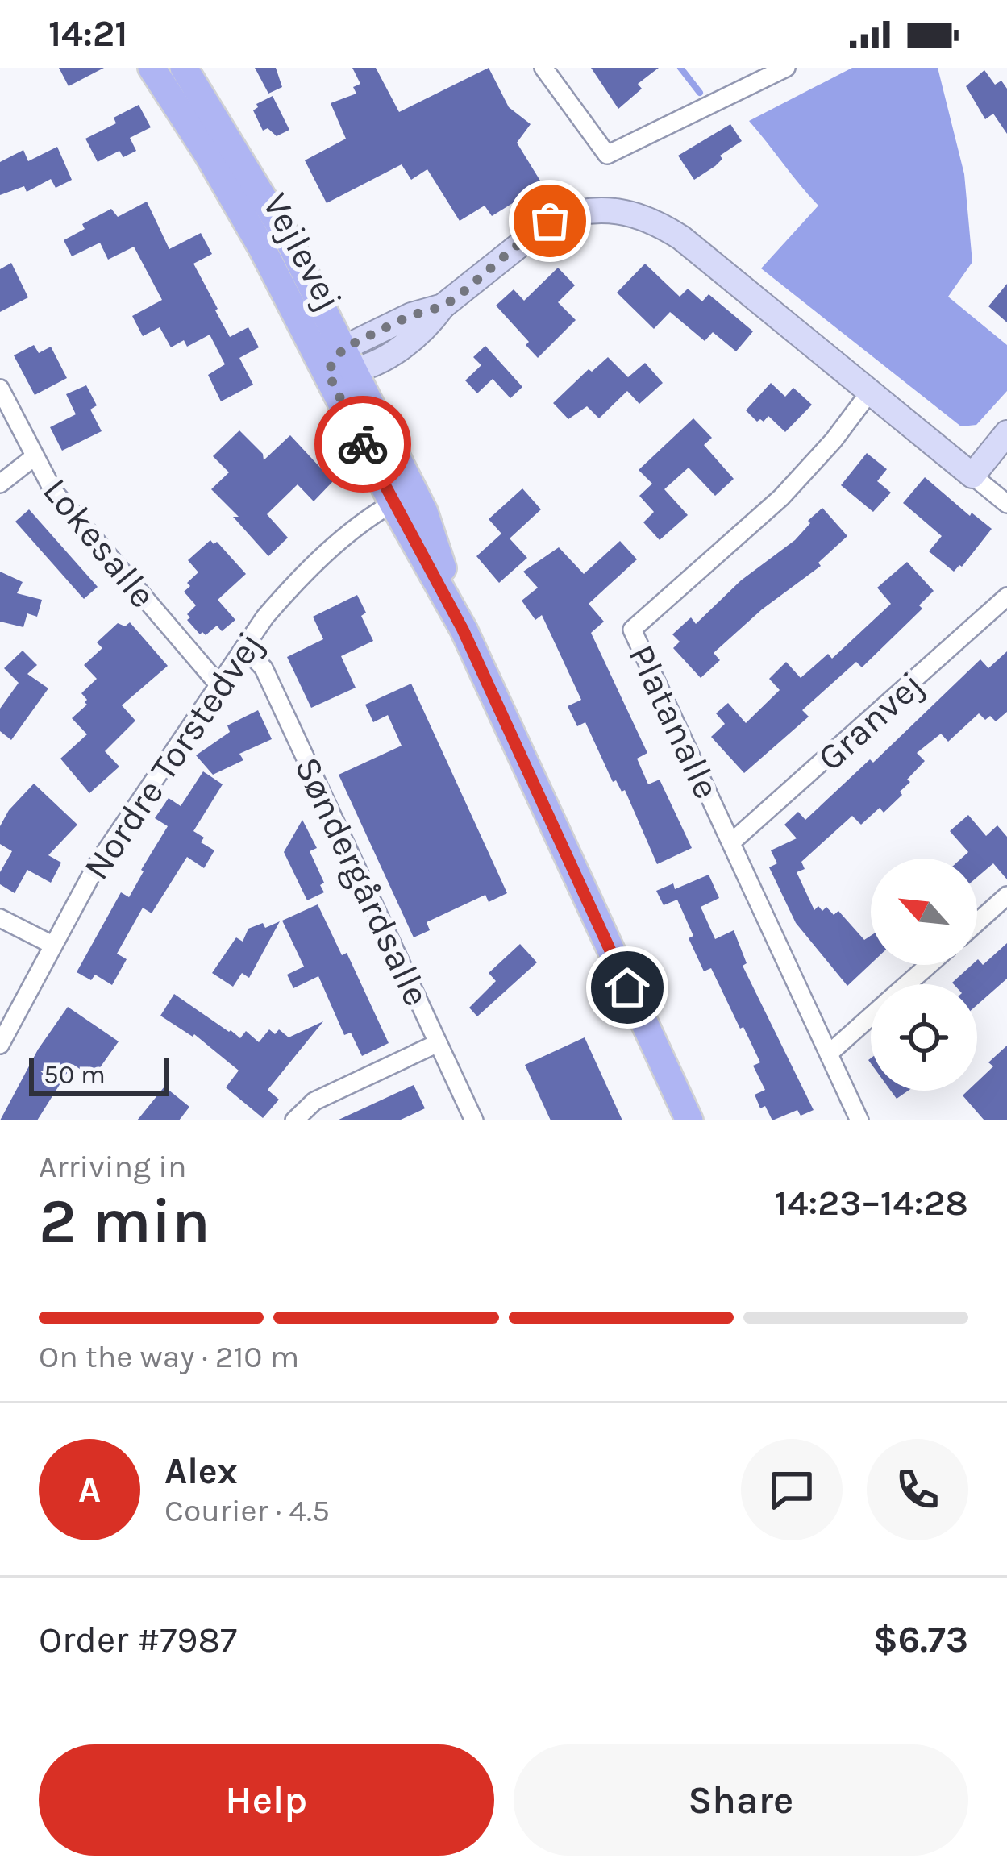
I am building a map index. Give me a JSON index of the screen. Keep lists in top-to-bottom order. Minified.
{"streets":{"main road":["Vejlevej"],"street":["Lokesalle","Granvej","Platanalle","Nordre Torstedvej","Søndergårdsalle"]},"crossings":[["Vejlevej","Nordre Torstedvej"],["Lokesalle","Nordre Torstedvej"],["Granvej","Platanalle"],["Nordre Torstedvej","Søndergårdsalle"]],"scale_bar":"50 m","north":"top left","page":{"status":"14:21","scale":"50 m","heading":["2 min","Arriving in","14:23–14:28"],"panel":["Alex","Courier · 4.5","Order #7987","$6.73"],"bar":"On the way · 210 m","round":"A","buttons":["Help","Share"]}}
